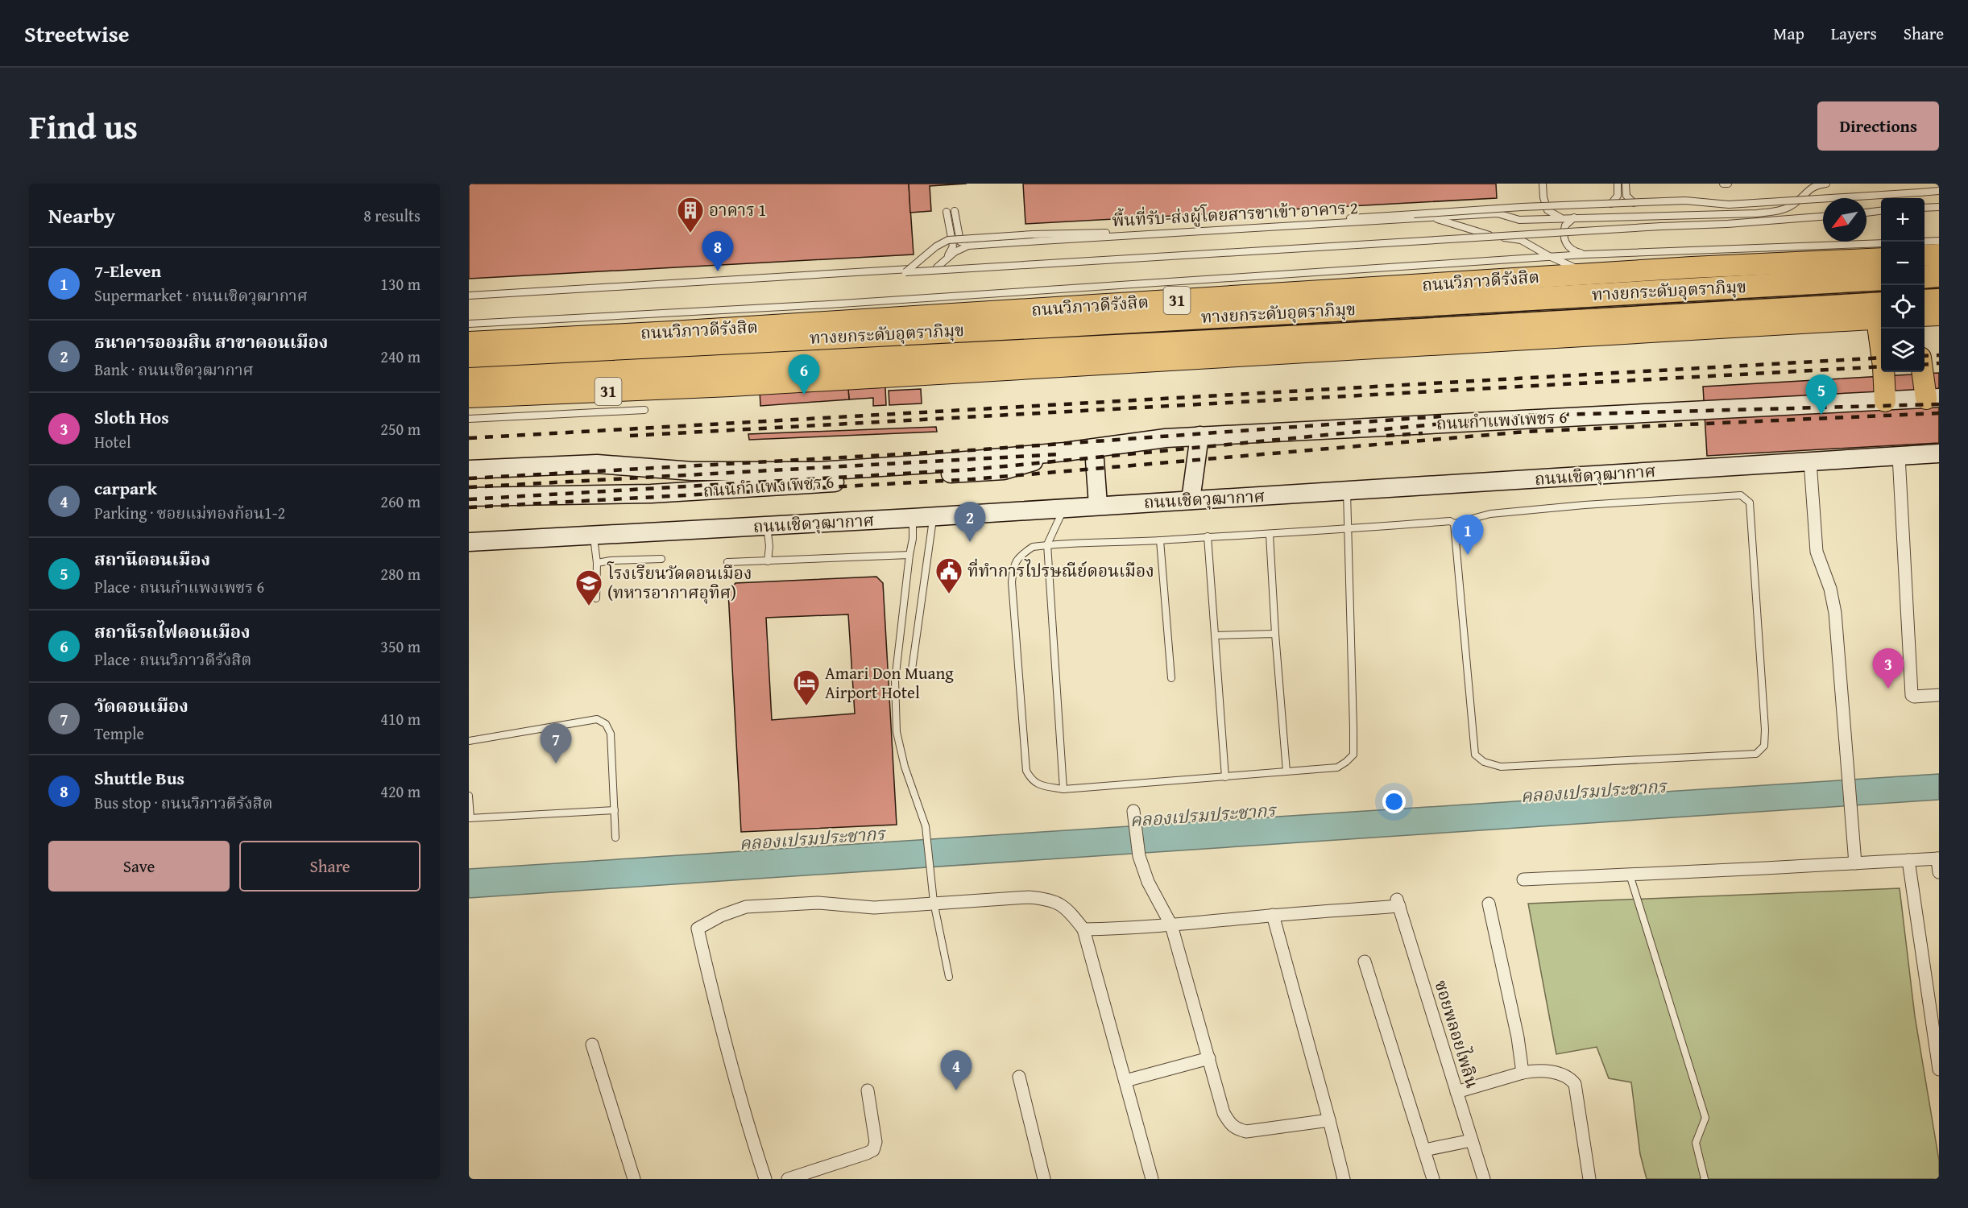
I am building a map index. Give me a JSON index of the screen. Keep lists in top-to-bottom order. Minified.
{"streets":{"highway":["ถนนวิภาวดีรังสิต","ทางยกระดับอุตราภิมุข","31"],"main road":["ถนนกำแพงเพชร 6","ถนนเชิดวุฒากาศ"],"street":["ซอยพลอยไพลิน"],"lane":["พื้นที่รับ-ส่งผู้โดยสารขาเข้า อาคาร 2"]},"water":["คลองเปรมประชากร"],"places":{"building":["อาคาร 1"],"public building":["ที่ทำการไปรษณีย์ดอนเมือง"],"school or university":["โรงเรียนวัดดอนเมือง (ทหารอากาศอุทิศ)"],"hotel":["Amari Don Muang Airport Hotel"]},"north":"bottom left","page":{"header":"Streetwise","nav":["Map","Layers","Share"],"title":"Find us","buttons":["Directions",["Save","Share"]],"heading":["Nearby","8 results"],"map_buttons":["+","−"],"pins":["8","6","5","2","1","3","7","4"],"list":[{"mark":"1","name":"7-Eleven","note":"Supermarket · ถนนเชิดวุฒากาศ","value":"130 m"},{"mark":"2","name":"ธนาคารออมสิน สาขาดอนเมือง","note":"Bank · ถนนเชิดวุฒากาศ","value":"240 m"},{"mark":"3","name":"Sloth Hos","note":"Hotel","value":"250 m"},{"mark":"4","name":"carpark","note":"Parking · ซอยแม่ทองก้อน1-2","value":"260 m"},{"mark":"5","name":"สถานีดอนเมือง","note":"Place · ถนนกำแพงเพชร 6","value":"280 m"},{"mark":"6","name":"สถานีรถไฟดอนเมือง","note":"Place · ถนนวิภาวดีรังสิต","value":"350 m"},{"mark":"7","name":"วัดดอนเมือง","note":"Temple","value":"410 m"},{"mark":"8","name":"Shuttle Bus","note":"Bus stop · ถนนวิภาวดีรังสิต","value":"420 m"}]}}
